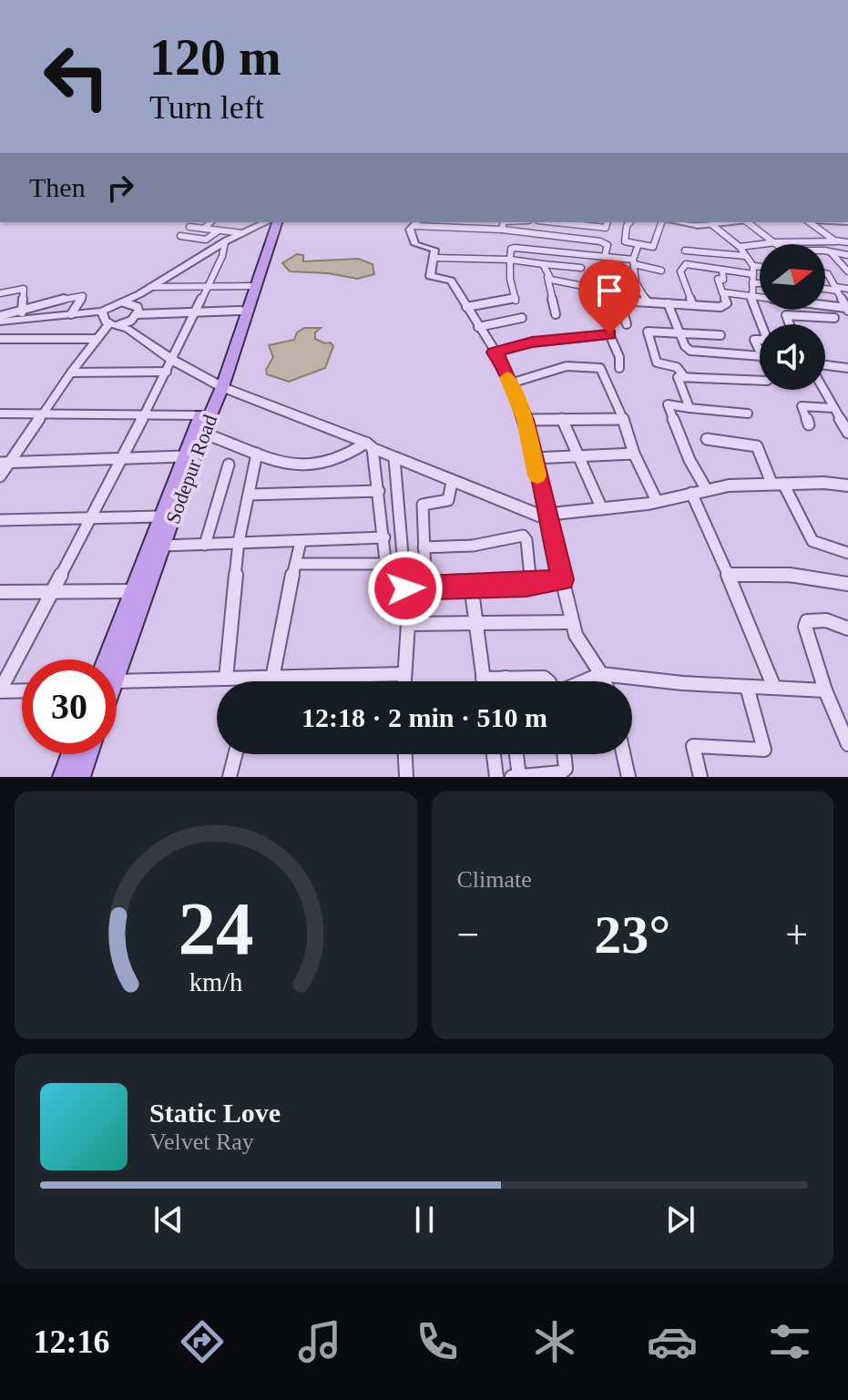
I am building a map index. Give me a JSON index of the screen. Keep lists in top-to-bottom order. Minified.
{"streets":{"main road":["Sodepur Road"]},"north":"right","page":{"turn":["120 m","Turn left"],"then":"Then","limit":"30","trip":"12:18 · 2 min · 510 m","tile":"Climate","heat":["−","23°","+"],"song":["Static Love","Velvet Ray"],"tabs":"12:16","gauge":["24","km/h"]}}
